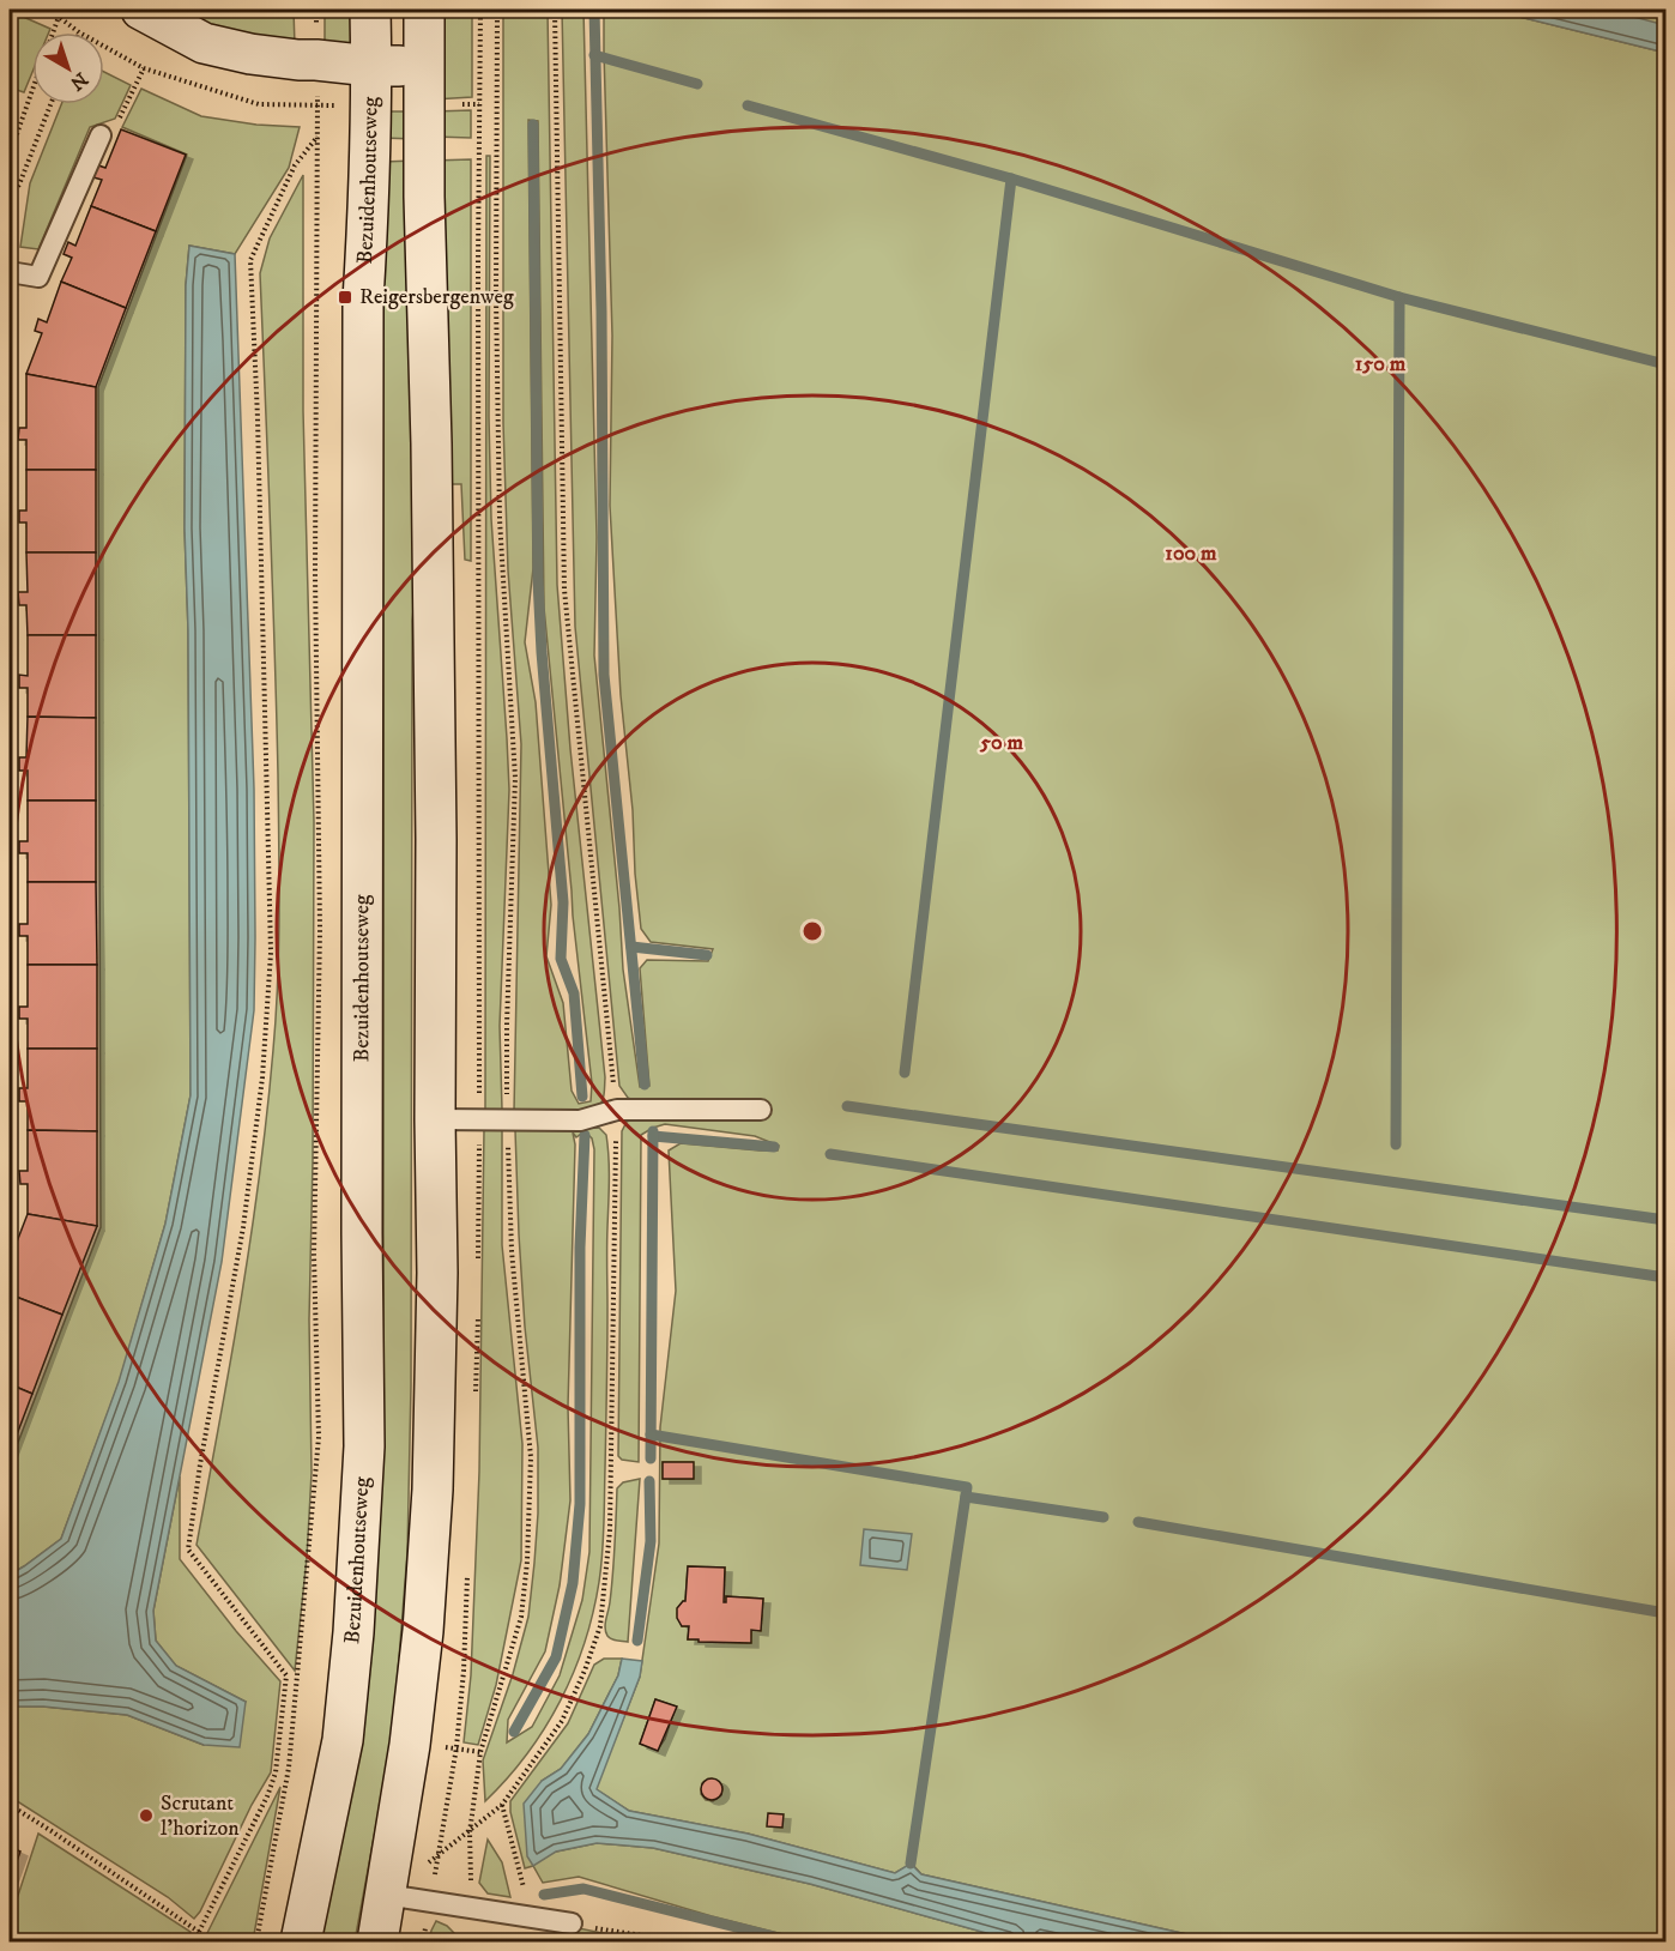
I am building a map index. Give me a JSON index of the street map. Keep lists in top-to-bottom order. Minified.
{"streets":{"main road":["Bezuidenhoutseweg"]},"places":{"transit":["Reigersbergenweg"],"other":["Scrutant l'horizon"]},"north":"bottom right","rings":["150 m","100 m","50 m"]}
